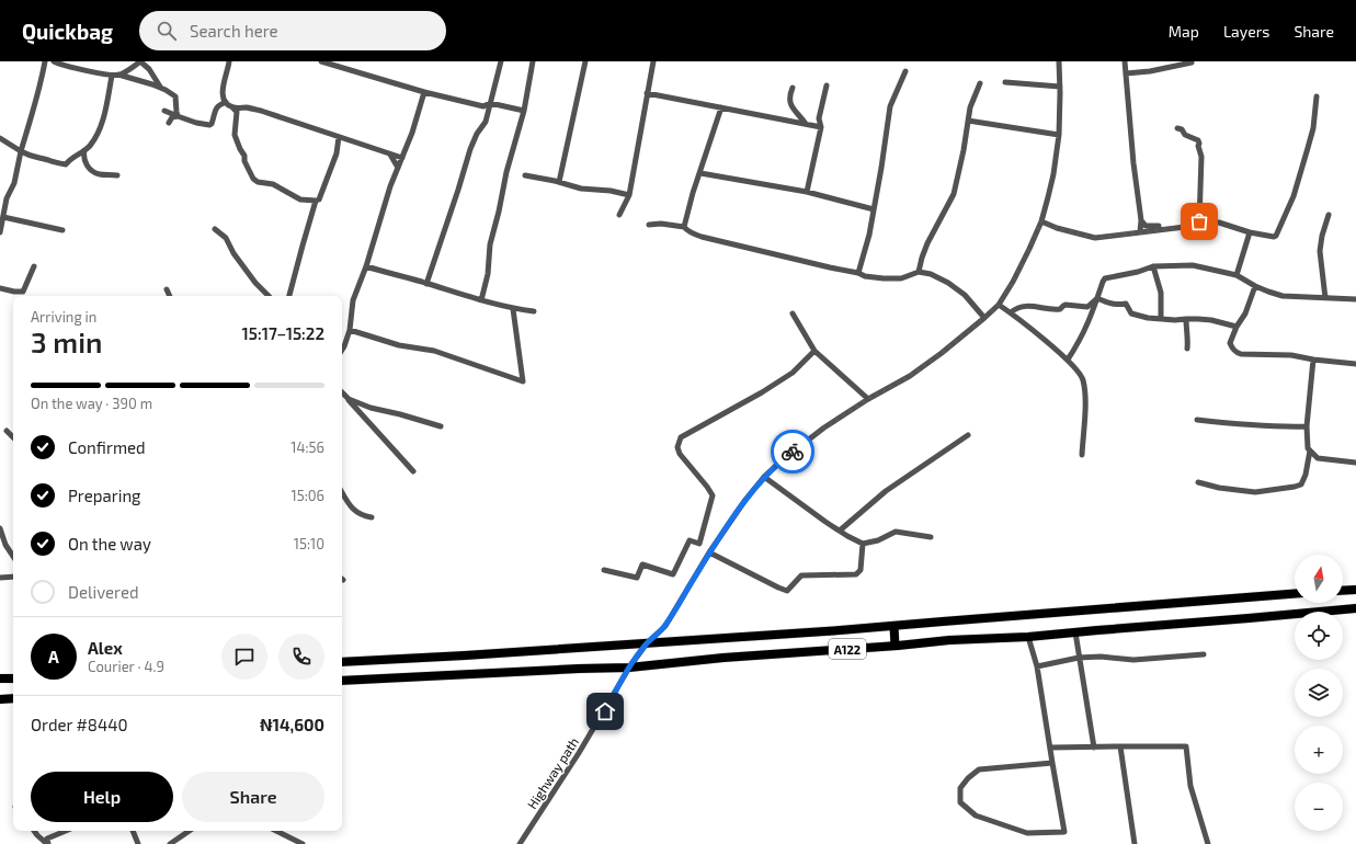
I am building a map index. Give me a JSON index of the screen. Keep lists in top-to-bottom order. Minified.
{"streets":{"highway":["A122"],"street":["Highway path"]},"crossings":[["A122","Highway path"]],"north":"top","page":{"header":"Quickbag","search":"Search here","nav":["Map","Layers","Share"],"heading":["3 min","Arriving in","15:17–15:22"],"panel":["Alex","Courier · 4.9","Order #8440","₦14,600"],"bar":"On the way · 390 m","list":[["Confirmed","14:56"],["Preparing","15:06"],["On the way","15:10"],"Delivered"],"map_buttons":["+","−"],"round":"A","buttons":["Help","Share"]}}
